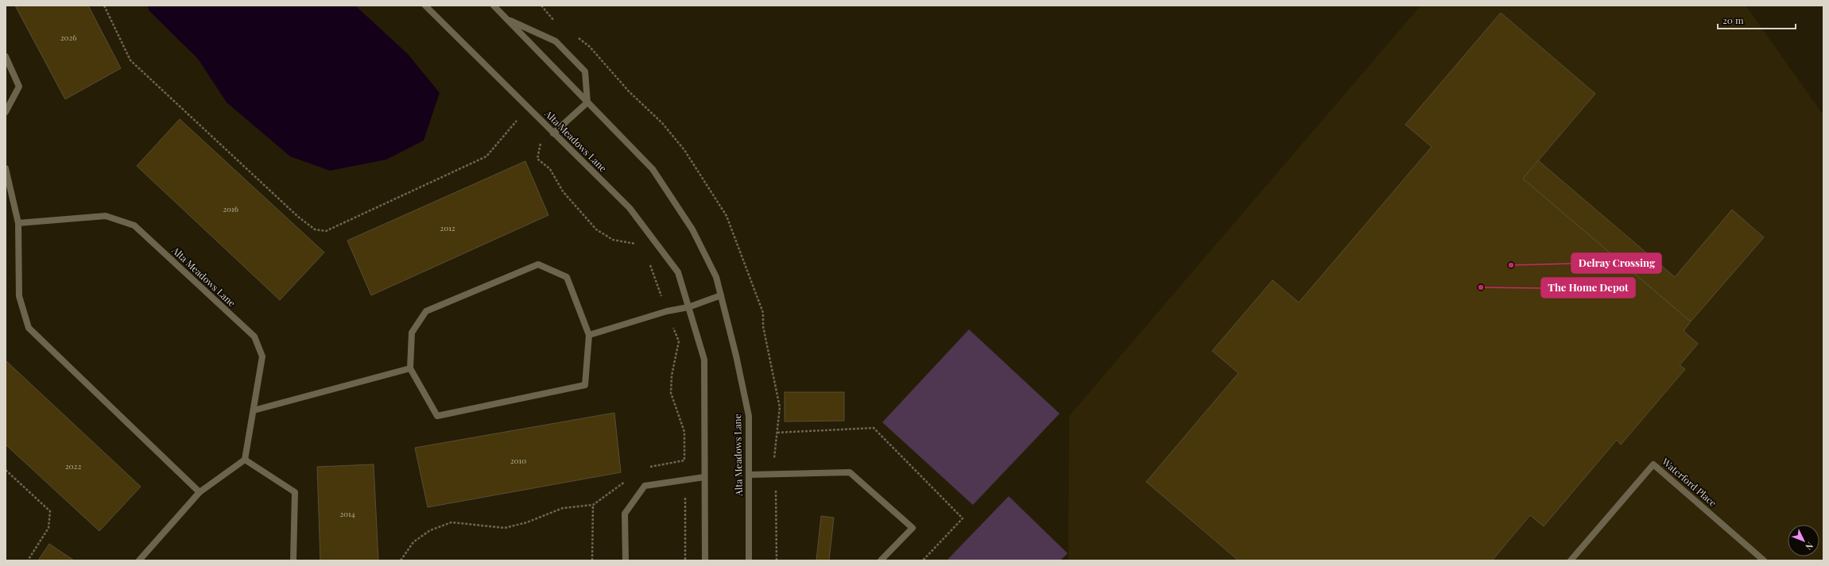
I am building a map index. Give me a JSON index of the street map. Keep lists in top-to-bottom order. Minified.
{"streets":{"street":["Alta Meadows Lane","Waterford Place"]},"places":["Delray Crossing","The Home Depot"],"house_numbers":["2026","2016","2012","2010","2022","2014"],"scale_bar":"20 m","north":"bottom right"}
